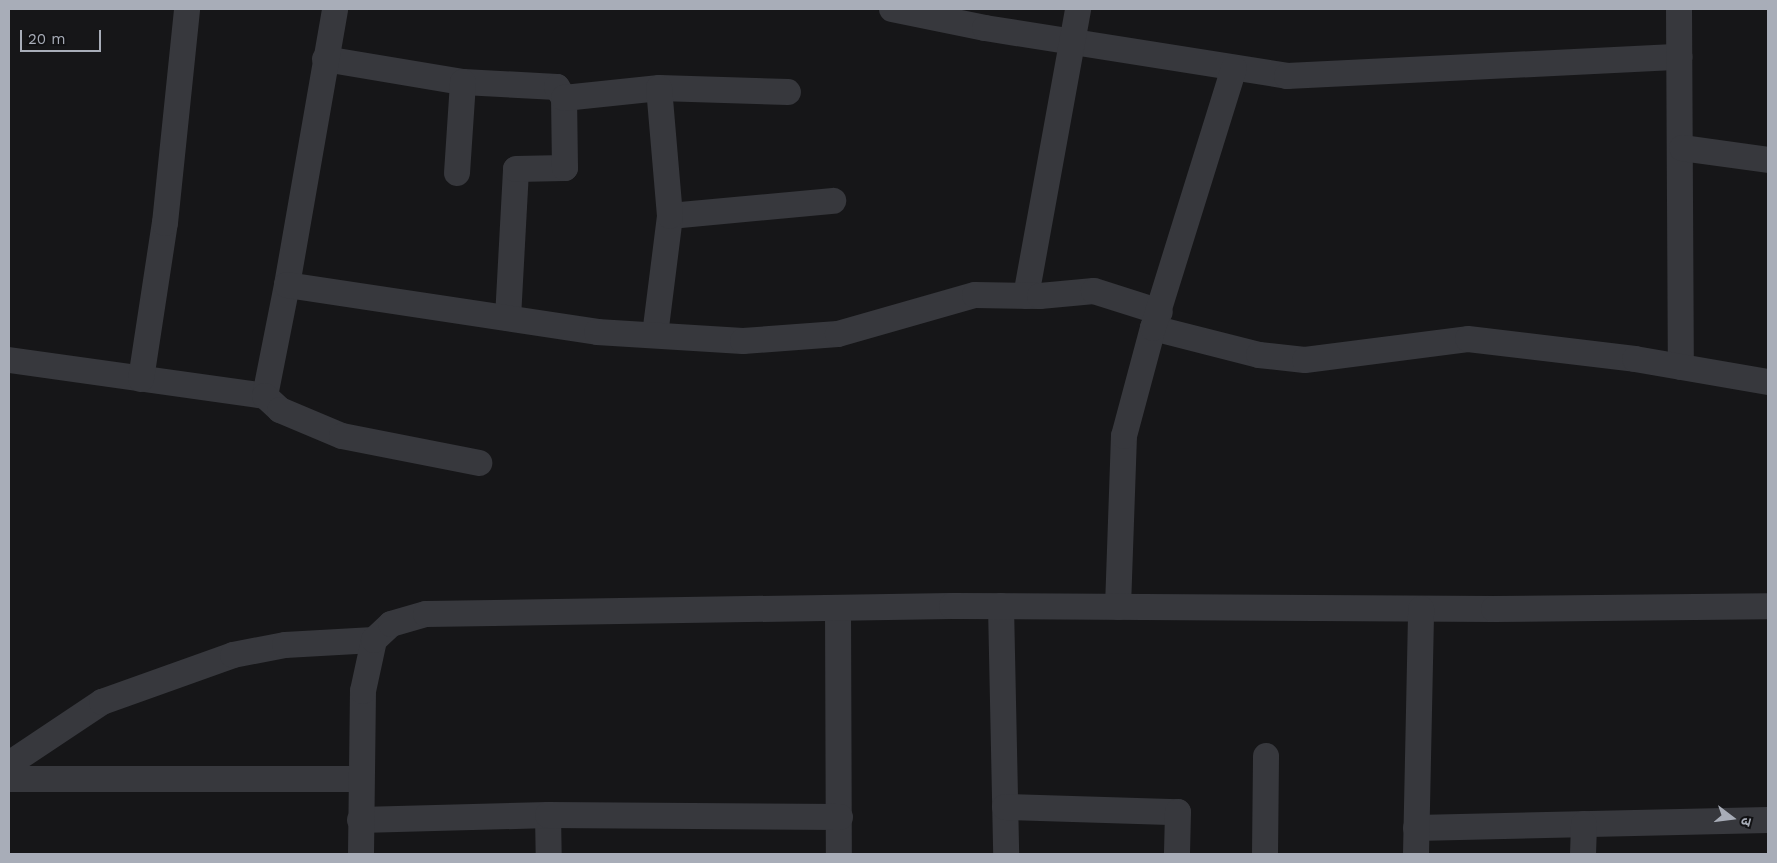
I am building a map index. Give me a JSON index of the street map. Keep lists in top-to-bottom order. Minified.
{"scale_bar":"20 m","north":"right"}
